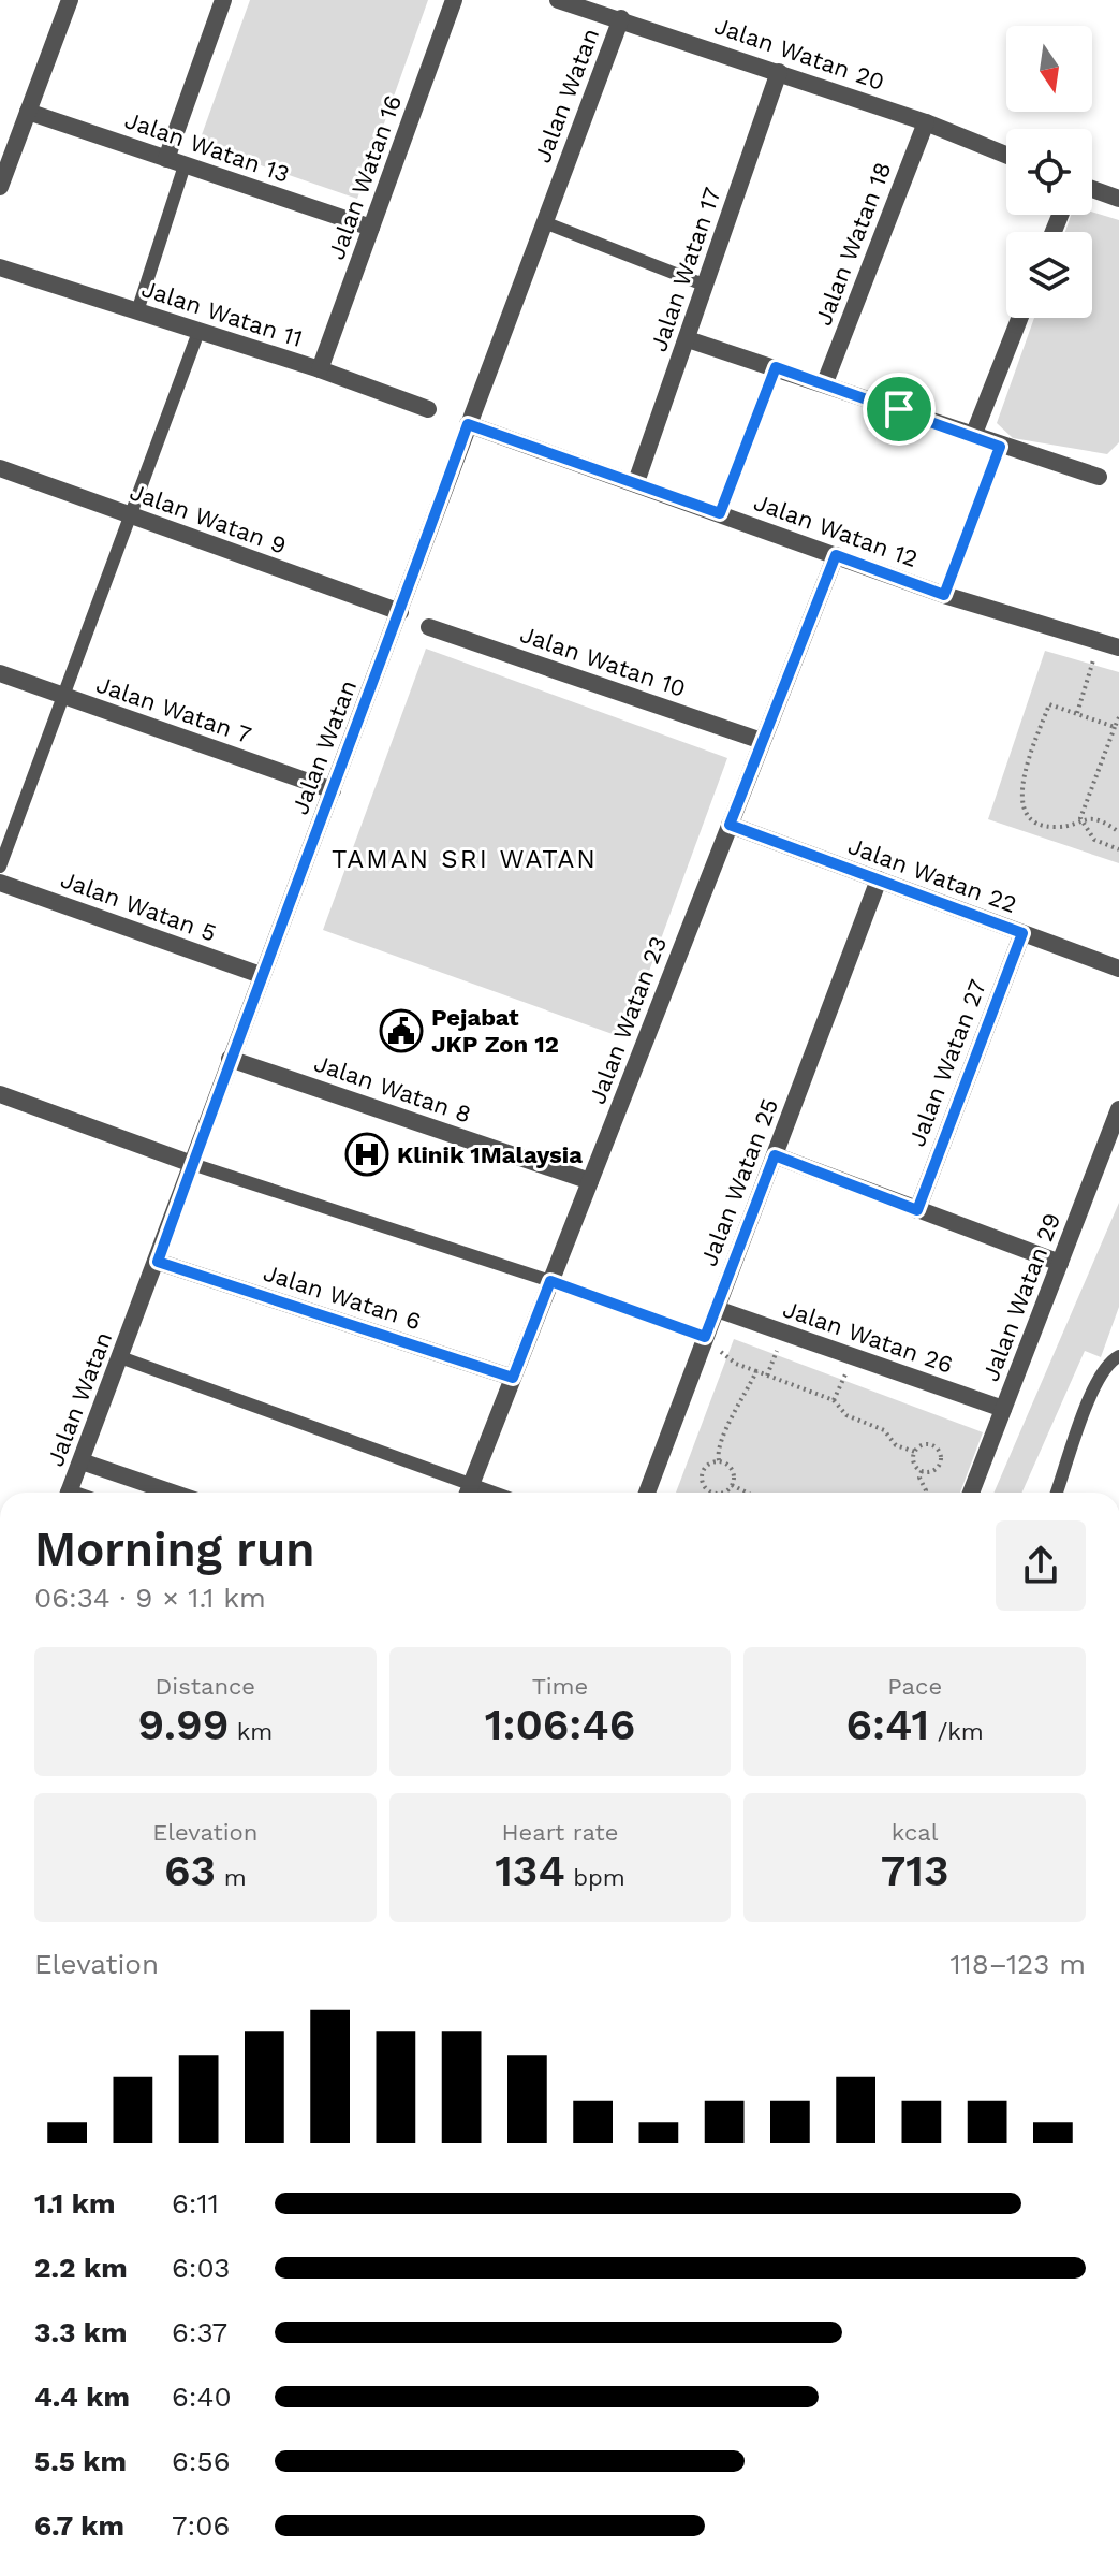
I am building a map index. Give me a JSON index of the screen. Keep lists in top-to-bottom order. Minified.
{"streets":{"street":["Jalan Watan 20","Jalan Watan","Jalan Watan 13","Jalan Watan 16","Jalan Watan 18","Jalan Watan 17","Jalan Watan 11","Jalan Watan 9","Jalan Watan 12","Jalan Watan 10","Jalan Watan 7","Jalan Watan 22","Jalan Watan 5","Jalan Watan 23","Jalan Watan 27","Jalan Watan 8","Jalan Watan 25","Jalan Watan 6","Jalan Watan 29","Jalan Watan 26"]},"crossings":[["Jalan Watan 20","Jalan Watan"],["Jalan Watan 20","Jalan Watan 18"],["Jalan Watan 20","Jalan Watan 17"],["Jalan Watan","Jalan Watan 9"],["Jalan Watan","Jalan Watan 12"],["Jalan Watan","Jalan Watan 7"],["Jalan Watan","Jalan Watan 5"],["Jalan Watan","Jalan Watan 8"],["Jalan Watan","Jalan Watan 6"],["Jalan Watan 13","Jalan Watan 16"],["Jalan Watan 16","Jalan Watan 11"],["Jalan Watan 17","Jalan Watan 12"],["Jalan Watan 12","Jalan Watan 23"],["Jalan Watan 10","Jalan Watan 23"],["Jalan Watan 22","Jalan Watan 23"],["Jalan Watan 22","Jalan Watan 27"],["Jalan Watan 22","Jalan Watan 25"],["Jalan Watan 23","Jalan Watan 8"],["Jalan Watan 23","Jalan Watan 6"],["Jalan Watan 25","Jalan Watan 26"],["Jalan Watan 29","Jalan Watan 26"]],"districts":["TAMAN SRI WATAN"],"places":{"public building":["Pejabat JKP Zon 12"],"hospital":["Klinik 1Malaysia"]},"north":"bottom","page":{"heading":["Morning run","06:34 · 9 × 1.1 km"],"stats":[["Distance","9.99 km"],["Time","1:06:46"],["Pace","6:41 /km"],["Elevation","63 m"],["Heart rate","134 bpm"],["kcal","713"]],"chart":["Elevation","118–123 m"],"list":[{"name":"1.1 km","note":"6:11"},{"name":"2.2 km","note":"6:03"},{"name":"3.3 km","note":"6:37"},{"name":"4.4 km","note":"6:40"},{"name":"5.5 km","note":"6:56"},{"name":"6.7 km","note":"7:06"}]}}
